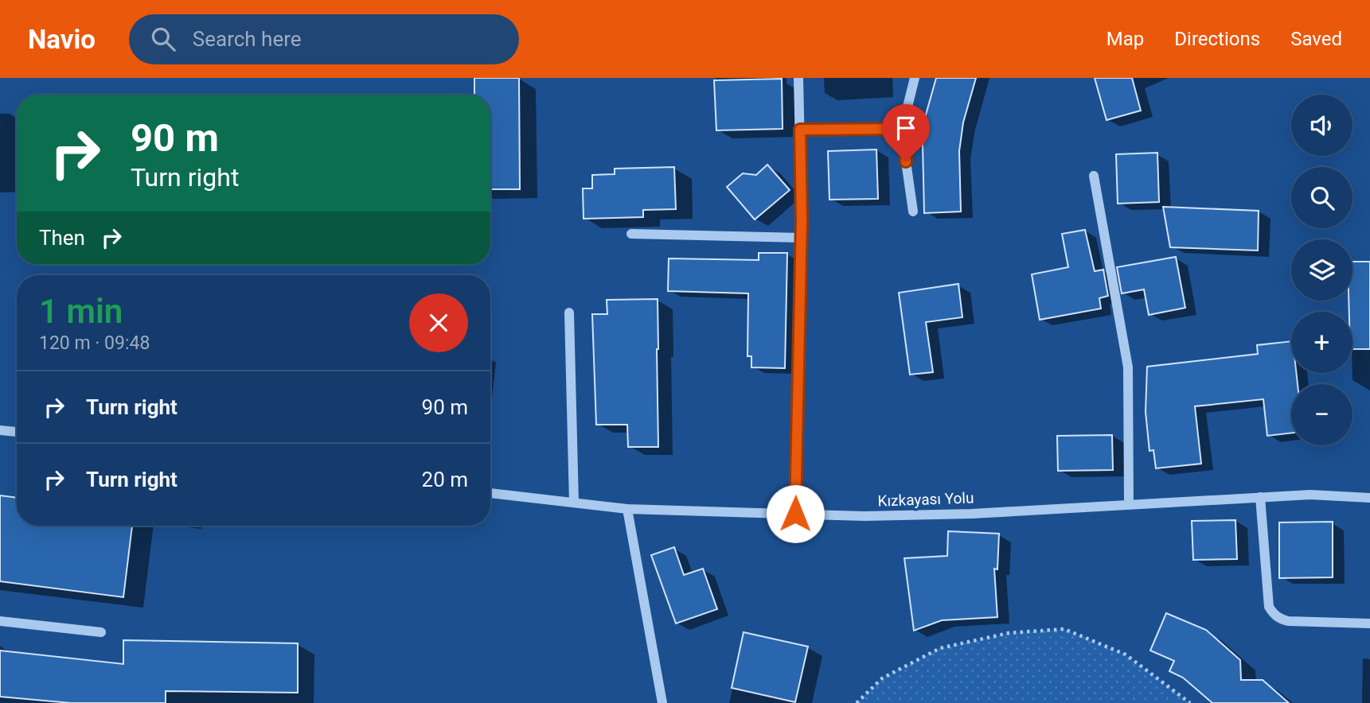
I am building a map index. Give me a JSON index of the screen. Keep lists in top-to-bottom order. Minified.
{"streets":{"street":["Kızkayası Yolu"]},"page":{"header":"Navio","search":"Search here","nav":["Map","Directions","Saved"],"map_buttons":["+","−"],"turn":["90 m","Turn right"],"then":"Then","heading":["1 min","120 m · 09:48"],"list":[{"name":"Turn right","value":"90 m"},{"name":"Turn right","value":"20 m"}]}}
